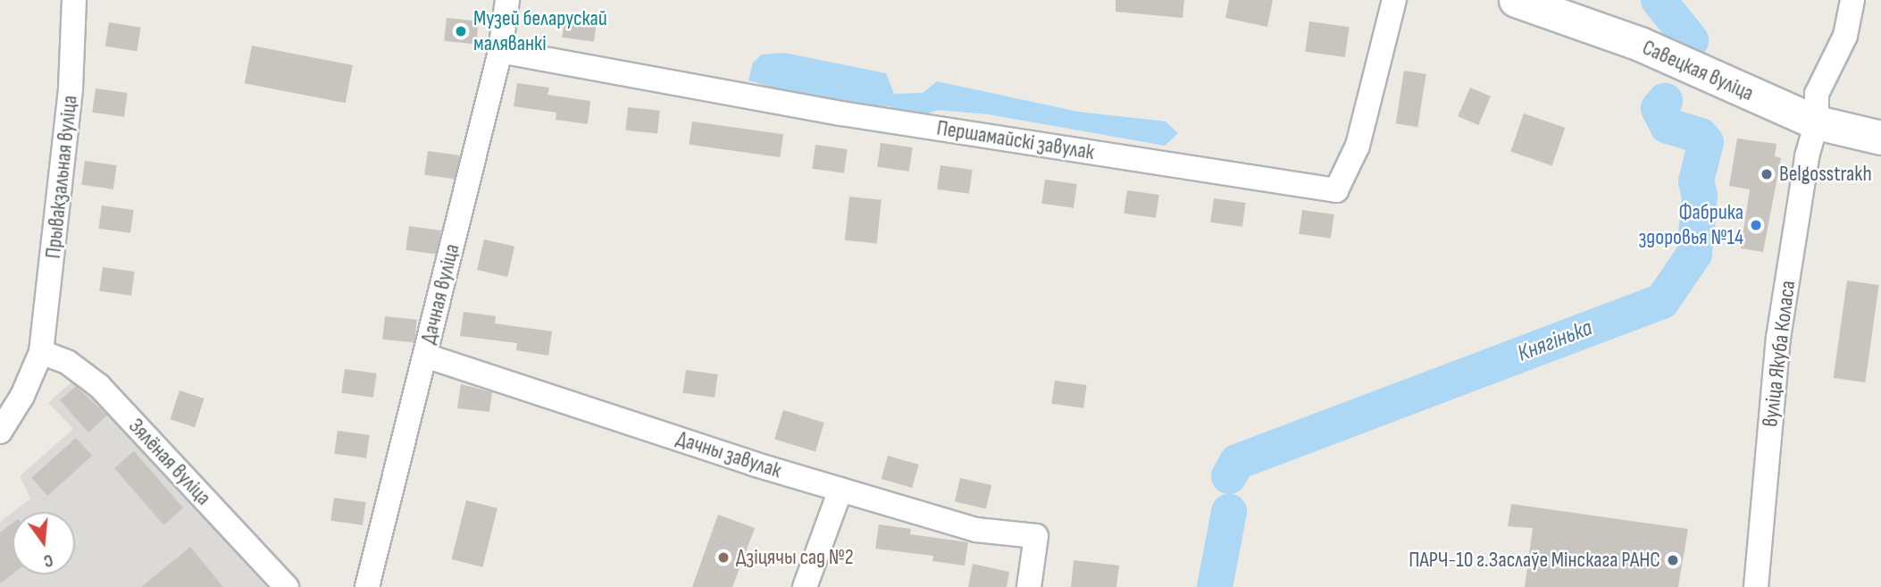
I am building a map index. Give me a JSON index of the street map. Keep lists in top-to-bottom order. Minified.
{"streets":{"main road":["Савецкая вуліца"],"street":["Першамайскі завулак","Прывакзальная вуліца","Дачная вуліца","вуліца Якуба Коласа","Дачны завулак","Зялёная вуліца"]},"crossings":[["Савецкая вуліца","вуліца Якуба Коласа"],["Першамайскі завулак","Дачная вуліца"],["Прывакзальная вуліца","Зялёная вуліца"],["Дачная вуліца","Дачны завулак"]],"water":["Княгінька"],"places":["Музей беларускай маляванкі","Belgosstrakh","Фабрика здоровья №14","Дзіцячы сад №2","ПАРЧ-10 г.Заслаўе Мінскага РАНС"],"north":"bottom"}
